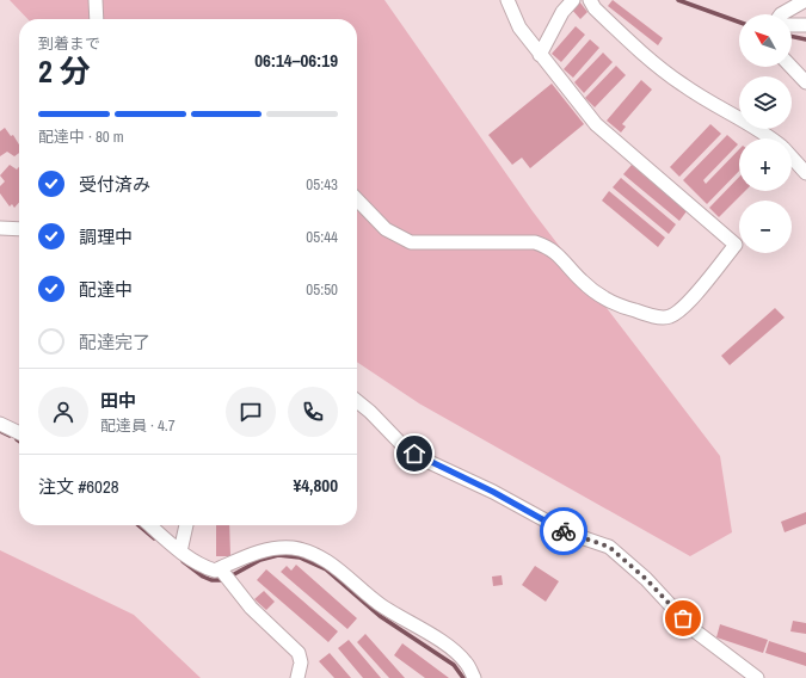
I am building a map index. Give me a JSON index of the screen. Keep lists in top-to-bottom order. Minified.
{"north":"top left","page":{"map_buttons":["+","−"],"heading":["2 分","到着まで","06:14–06:19"],"panel":["田中","配達員 · 4.7","注文 #6028","¥4,800"],"bar":"配達中 · 80 m","list":[["受付済み","05:43"],["調理中","05:44"],["配達中","05:50"],"配達完了"]}}
